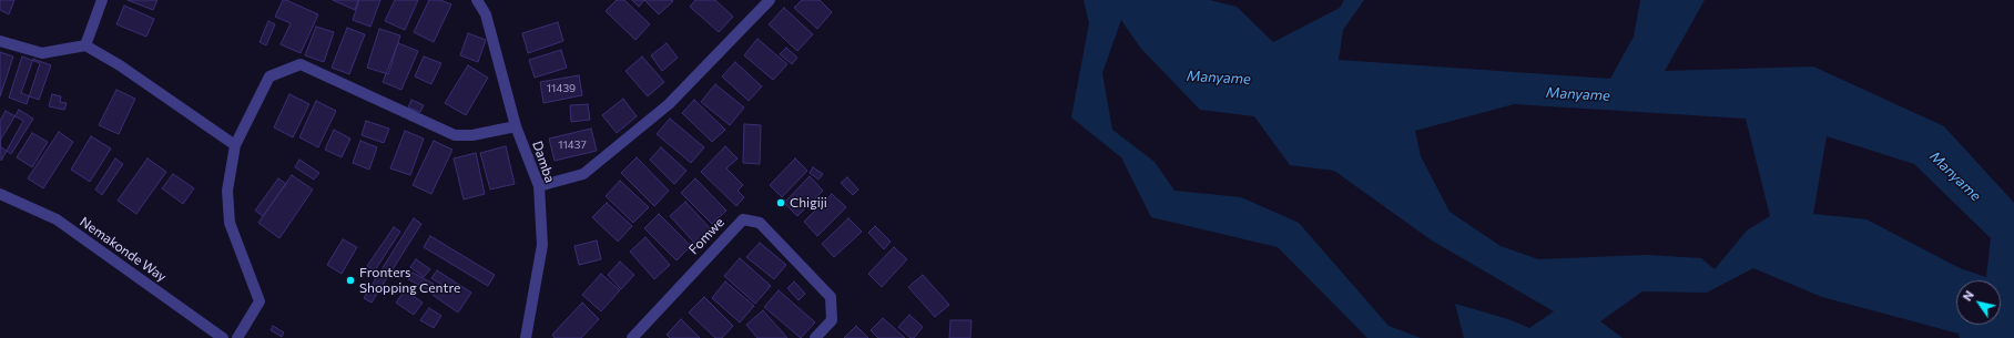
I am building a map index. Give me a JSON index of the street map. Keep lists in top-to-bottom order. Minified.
{"streets":{"street":["Damba","Fomwe","Nemakonde Way"]},"water":["Manyame"],"places":["Chigiji","Fronters Shopping Centre"],"house_numbers":["11439","11437"],"north":"top left"}
